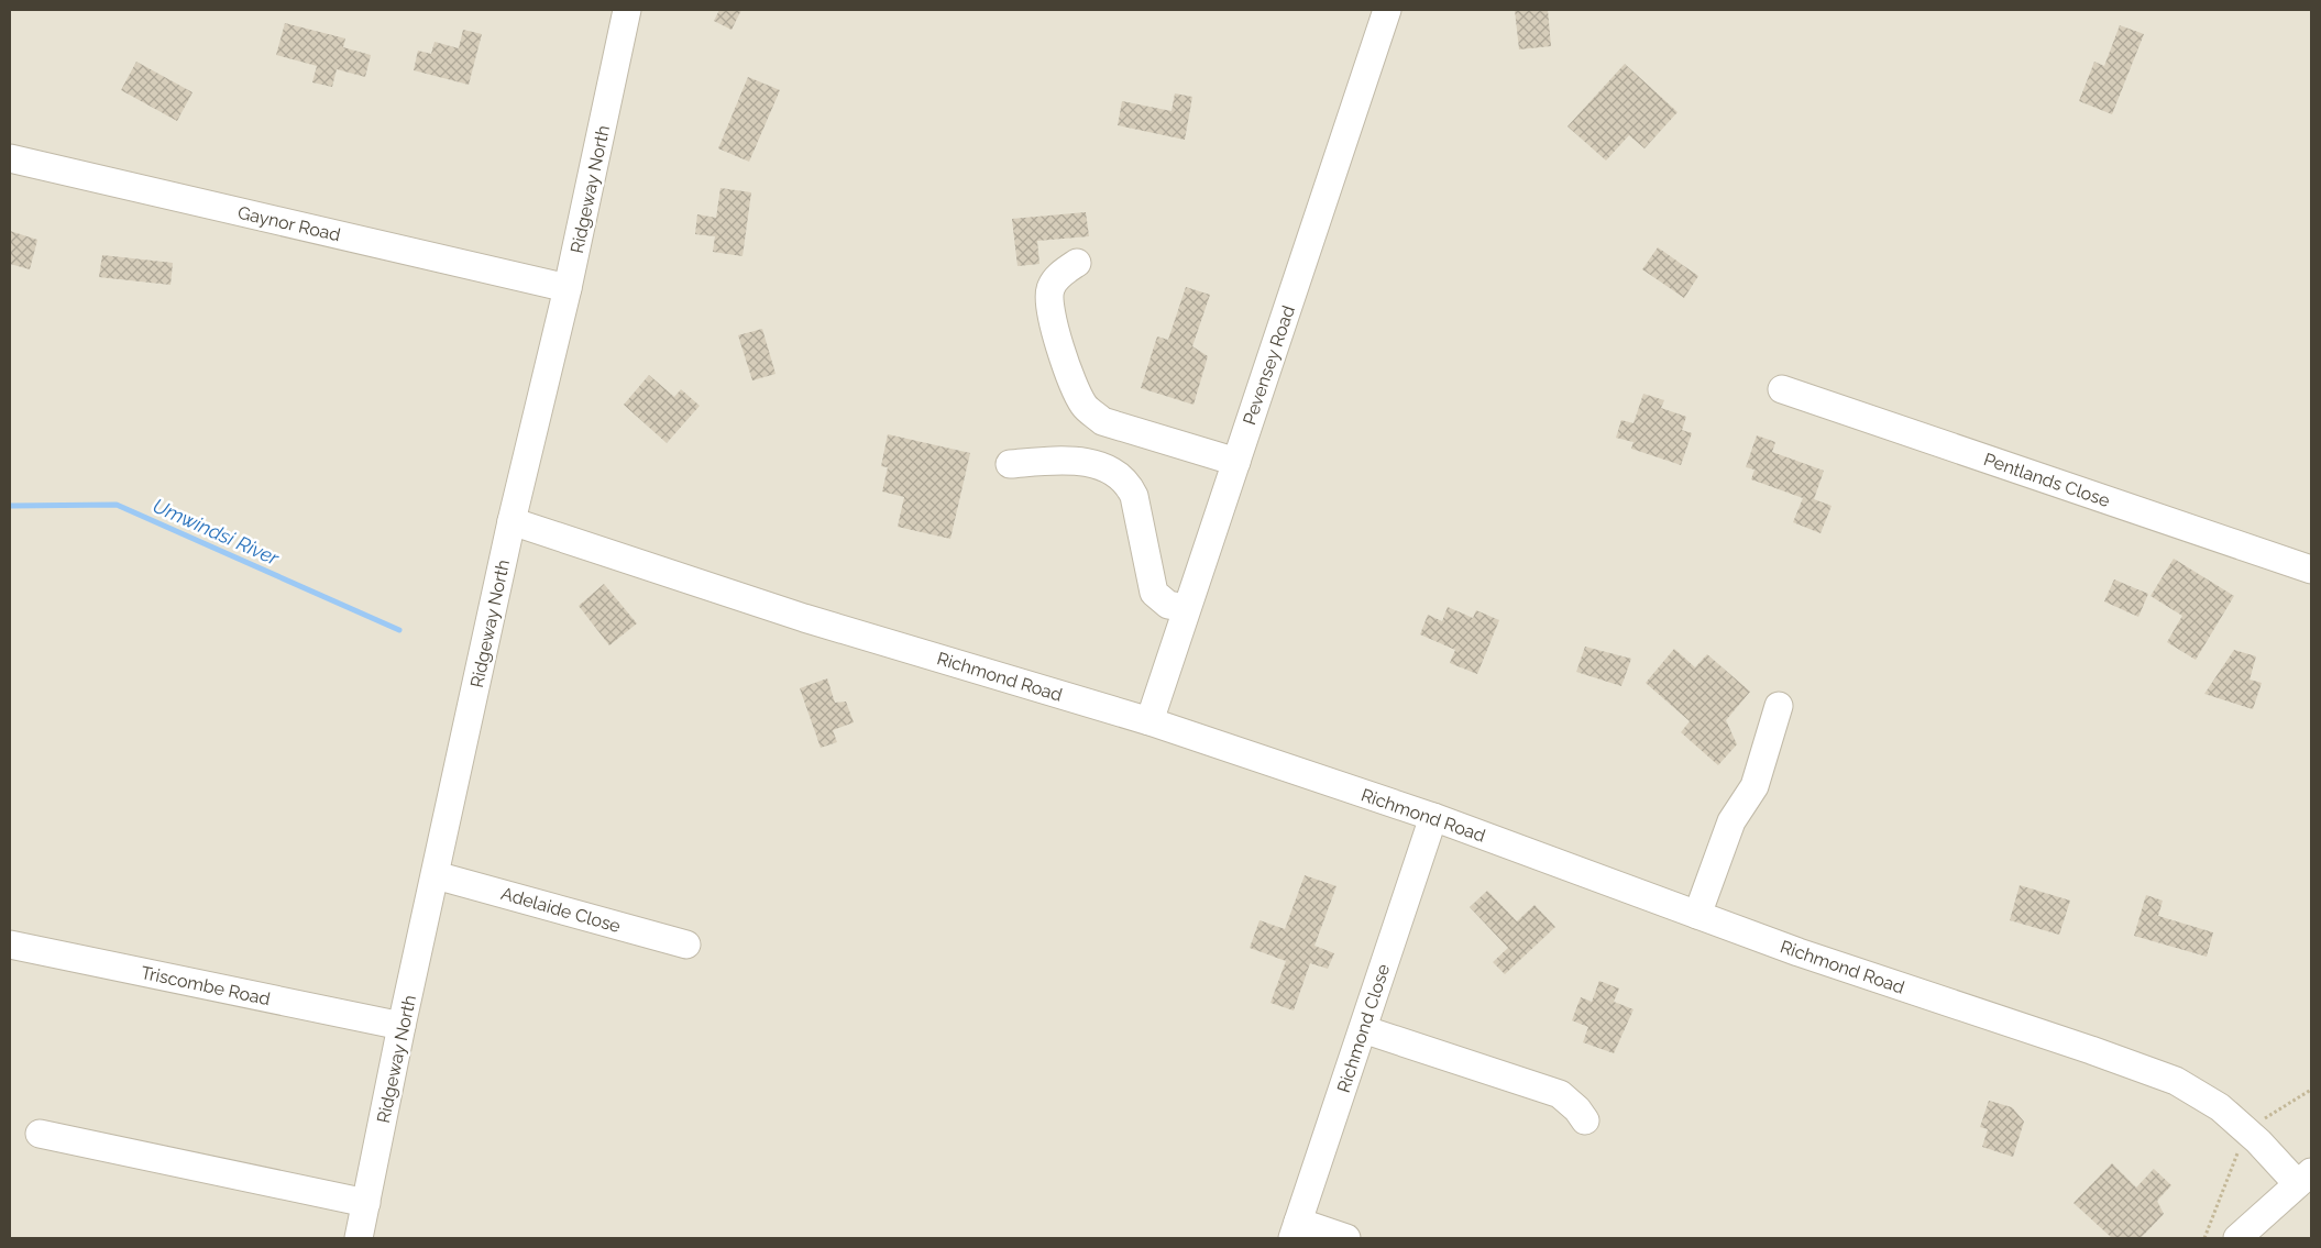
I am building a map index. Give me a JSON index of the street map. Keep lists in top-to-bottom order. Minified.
{"streets":{"street":["Ridgeway North","Gaynor Road","Pevensey Road","Pentlands Close","Richmond Road","Adelaide Close","Triscombe Road","Richmond Close"]},"crossings":[["Ridgeway North","Gaynor Road"],["Ridgeway North","Richmond Road"],["Ridgeway North","Adelaide Close"],["Ridgeway North","Triscombe Road"],["Pevensey Road","Richmond Road"],["Richmond Road","Richmond Close"]],"water":["Umwindsi River"]}
